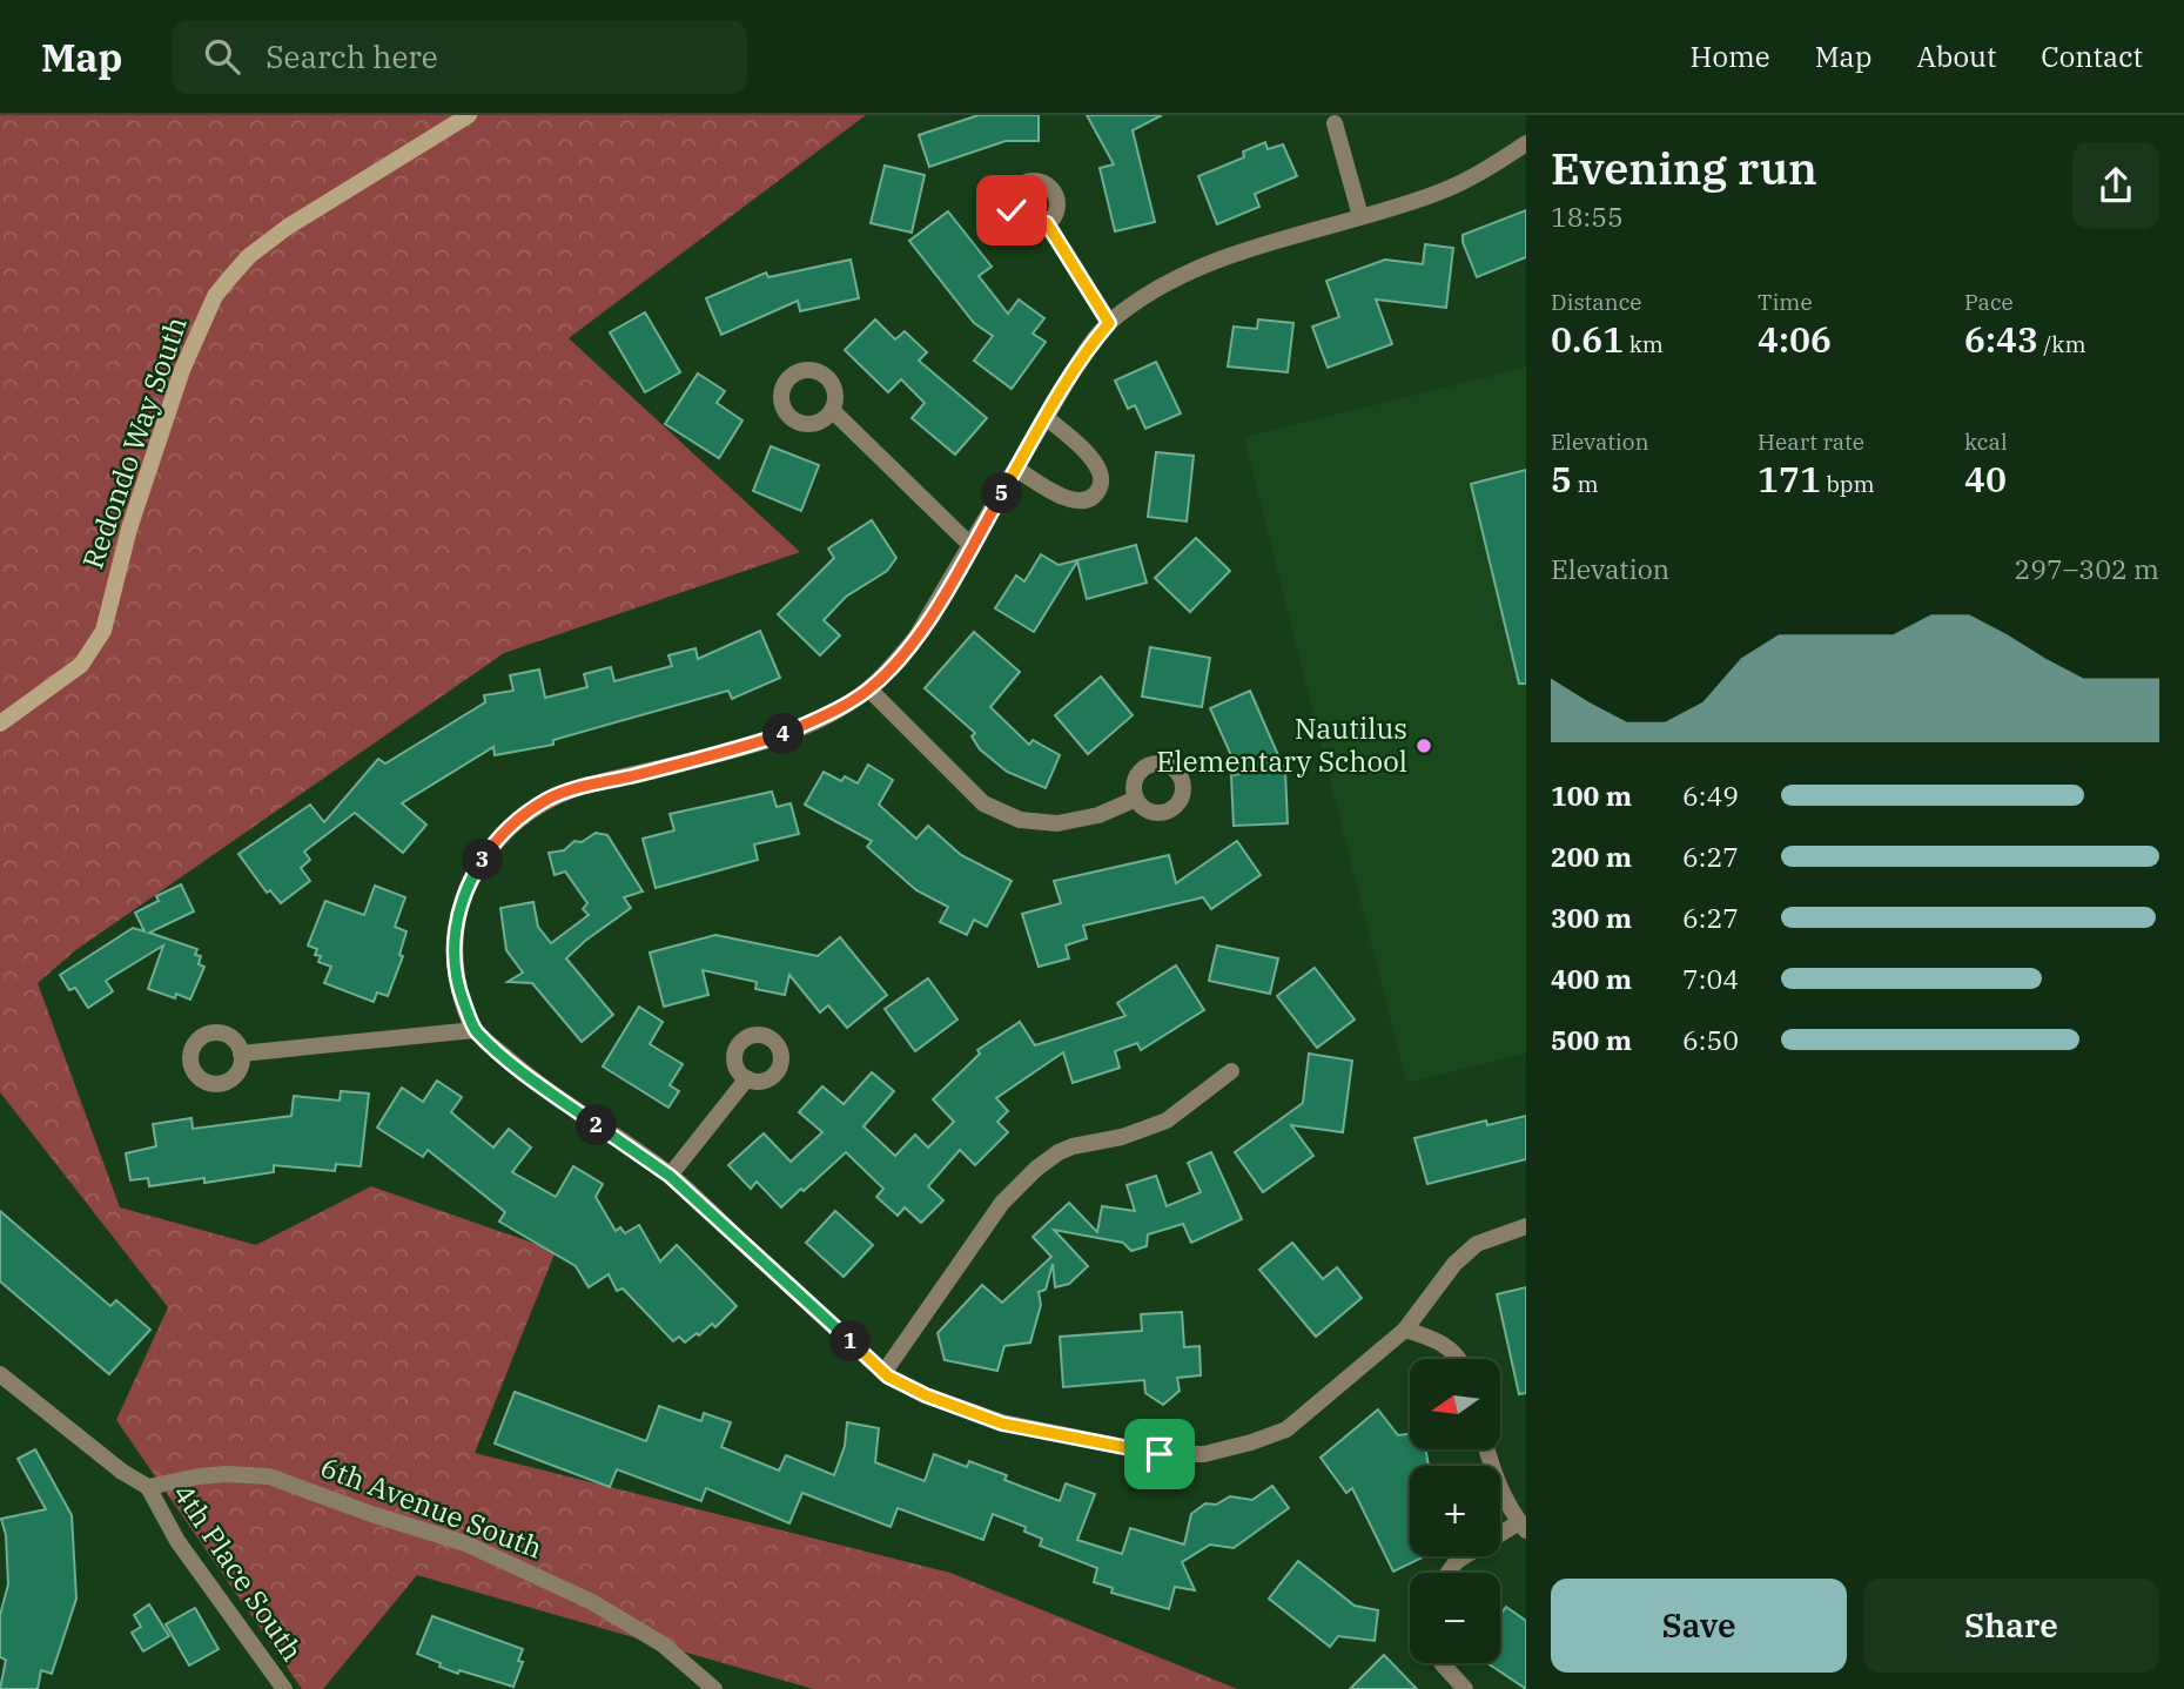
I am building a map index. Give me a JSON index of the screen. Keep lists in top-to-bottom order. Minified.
{"streets":{"street":["Redondo Way South","6th Avenue South","4th Place South"]},"crossings":[["6th Avenue South","4th Place South"]],"places":["Nautilus Elementary School"],"north":"left","page":{"header":"Map","search":"Search here","nav":["Home","Map","About","Contact"],"heading":["Evening run","18:55"],"stats":[["Distance","0.61 km"],["Time","4:06"],["Pace","6:43 /km"],["Elevation","5 m"],["Heart rate","171 bpm"],["kcal","40"]],"pins":["5","4","3","2","1"],"chart":["Elevation","297–302 m"],"list":[{"name":"100 m","note":"6:49"},{"name":"200 m","note":"6:27"},{"name":"300 m","note":"6:27"},{"name":"400 m","note":"7:04"},{"name":"500 m","note":"6:50"}],"map_buttons":["+","−"],"buttons":["Save","Share"]}}
